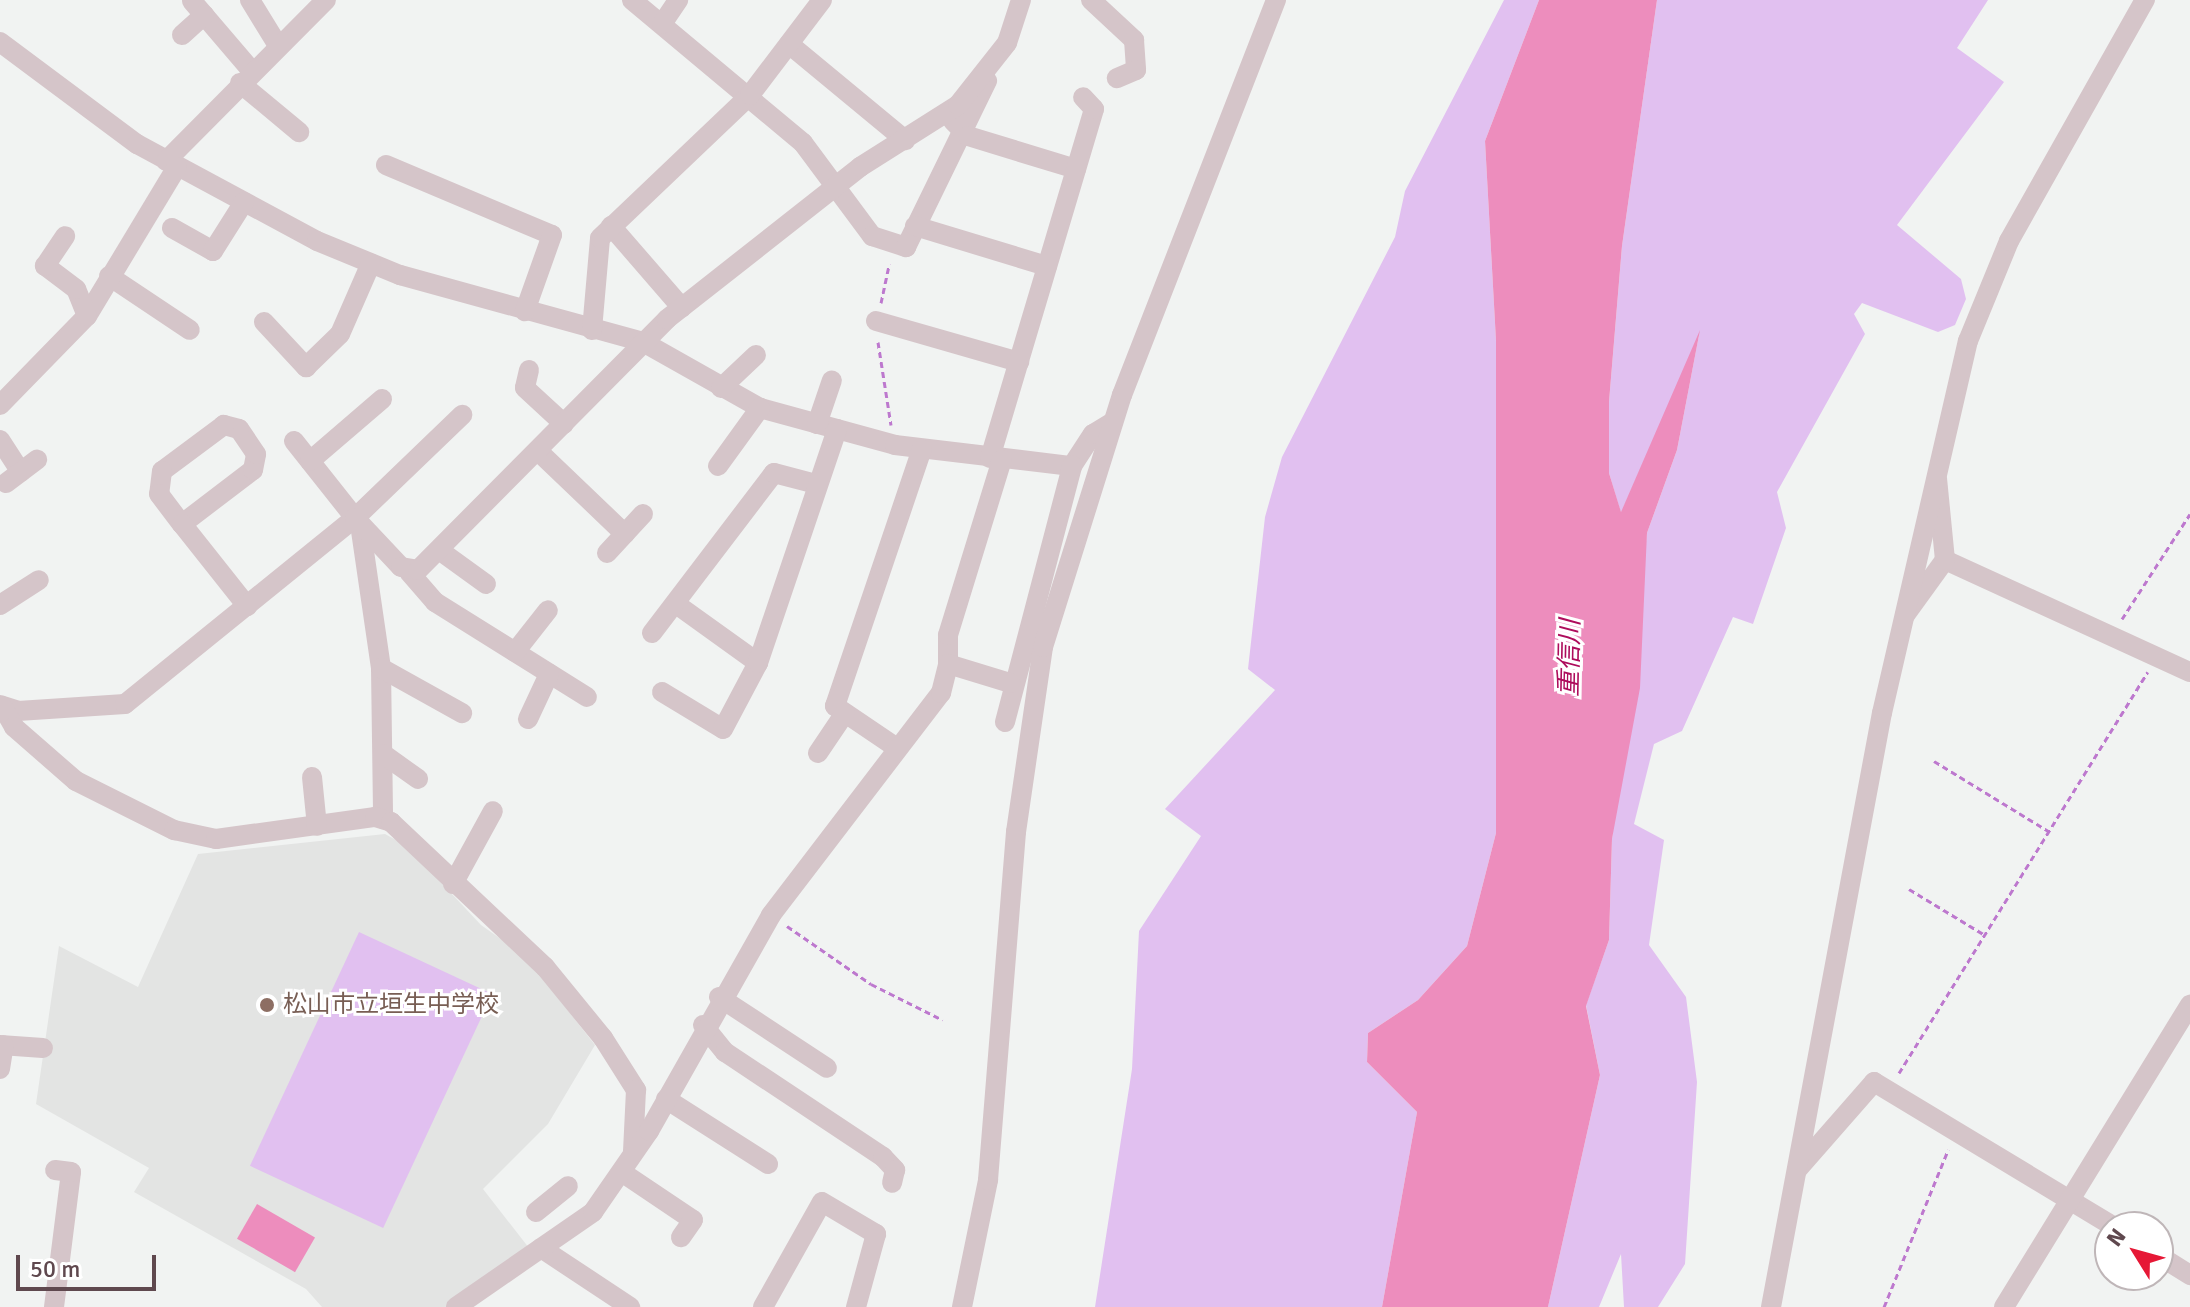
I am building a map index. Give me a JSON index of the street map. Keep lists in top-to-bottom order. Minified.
{"water":["重信川"],"places":["松山市立垣生中学校"],"scale_bar":"50 m","north":"top left"}
